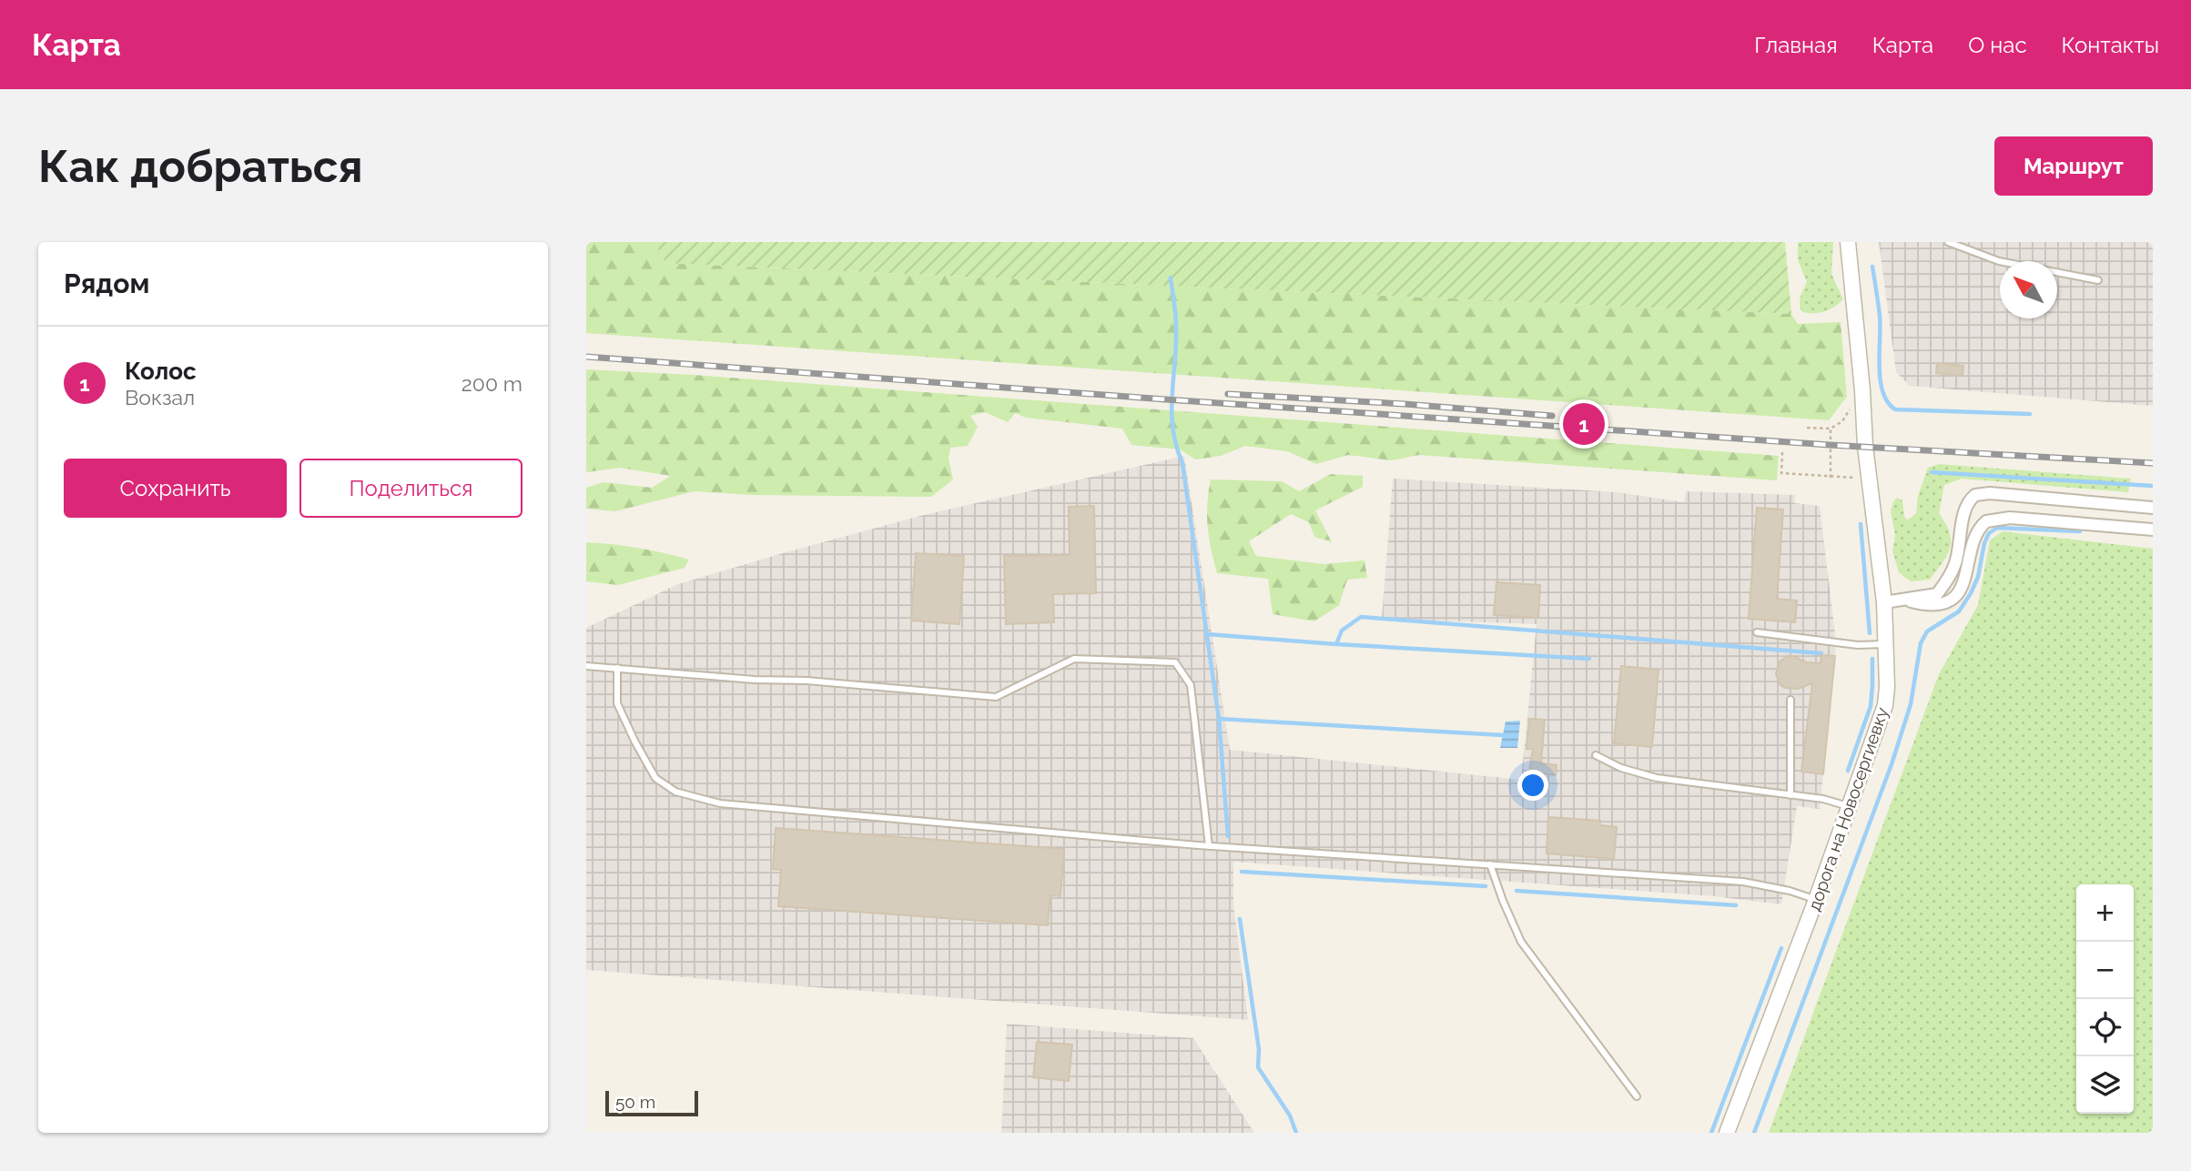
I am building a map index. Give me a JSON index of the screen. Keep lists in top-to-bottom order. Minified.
{"streets":{"street":["дорога на Новосергиевку"]},"scale_bar":"50 m","north":"top left","page":{"header":"Карта","nav":["Главная","Карта","О нас","Контакты"],"buttons":["Маршрут",["Сохранить","Поделиться"]],"title":"Как добраться","heading":"Рядом","list":[{"mark":"1","name":"Колос","note":"Вокзал","value":"200 m"}],"pins":"1","map_buttons":["+","−"],"scale":"50 m"}}
